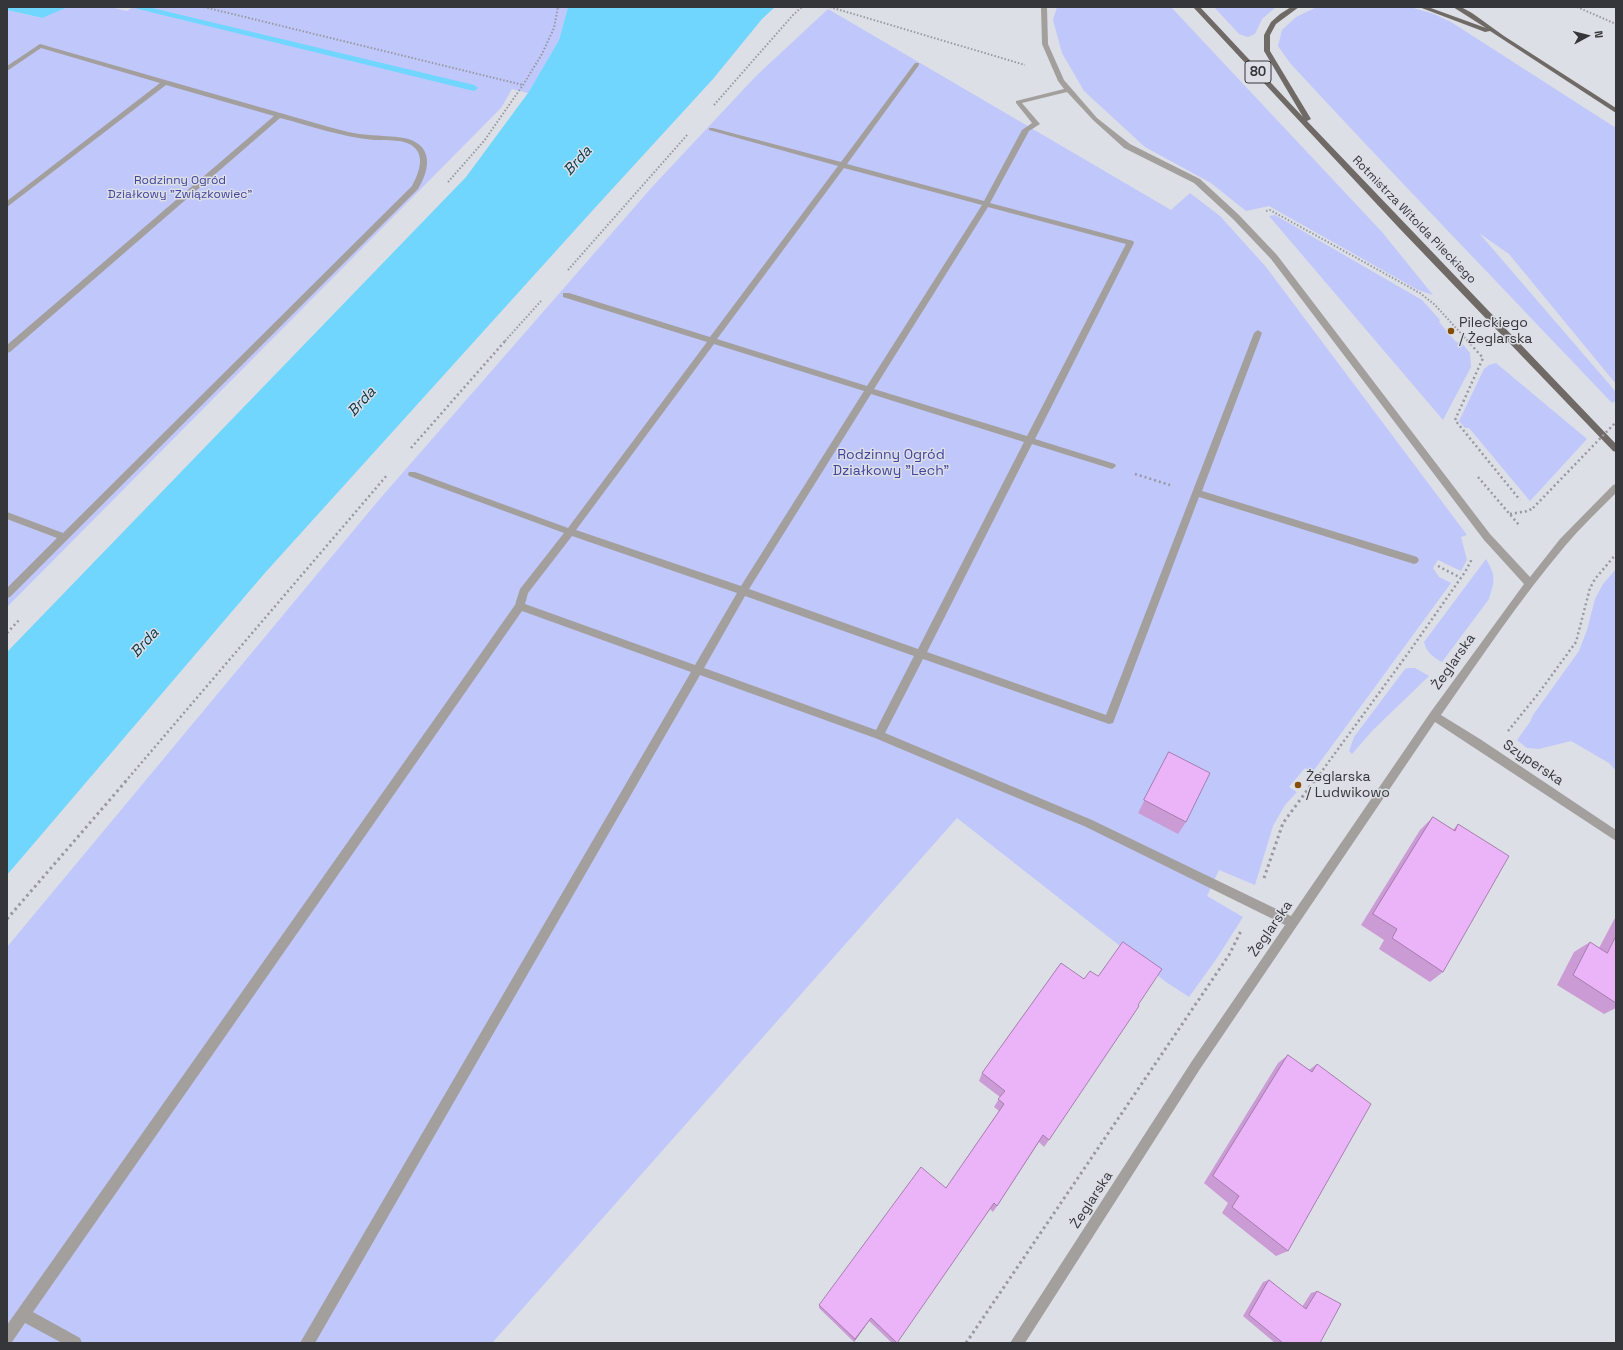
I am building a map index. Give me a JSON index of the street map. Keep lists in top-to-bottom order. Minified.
{"streets":{"main road":["80","Rotmistrza Witolda Pileckiego"],"street":["Żeglarska","Szyperska"]},"crossings":[["Żeglarska","Szyperska"]],"water":["Brda"],"parks":["Rodzinny Ogród Działkowy \"Związkowiec\"","Rodzinny Ogród Działkowy \"Lech\""],"places":["Pileckiego / Żeglarska","Żeglarska / Ludwikowo"],"north":"right"}
